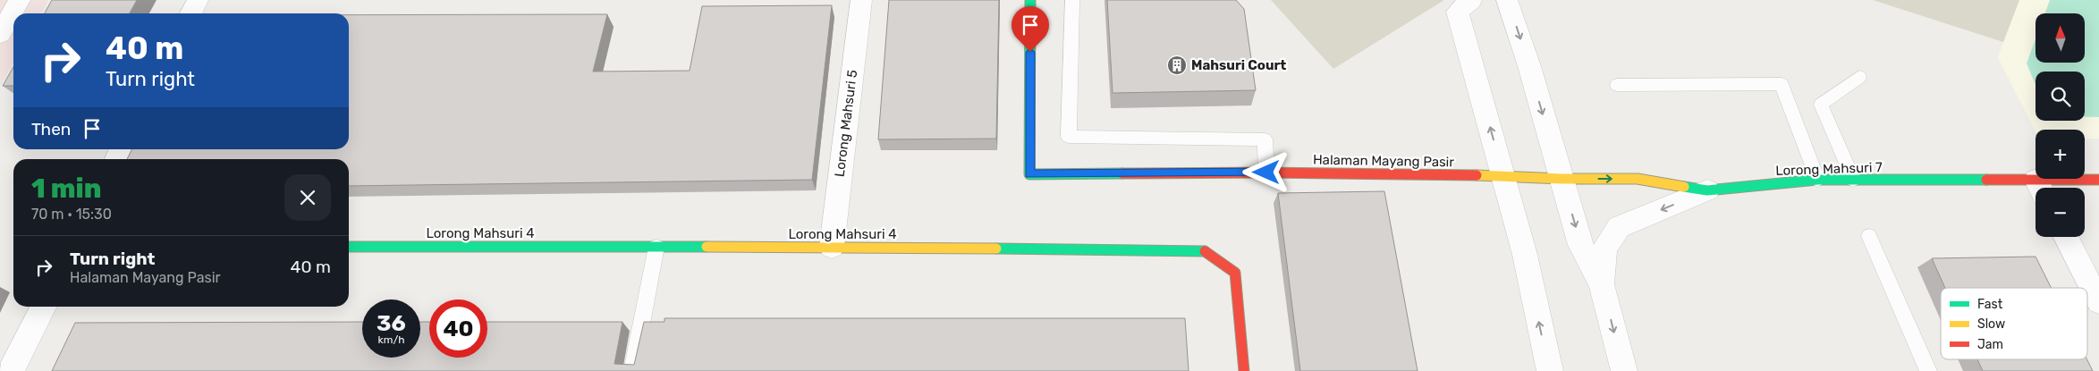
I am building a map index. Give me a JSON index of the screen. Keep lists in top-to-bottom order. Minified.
{"streets":{"street":["Lorong Mahsuri 5","Halaman Mayang Pasir","Lorong Mahsuri 7","Lorong Mahsuri 4"]},"crossings":[["Lorong Mahsuri 5","Lorong Mahsuri 4"],["Halaman Mayang Pasir","Lorong Mahsuri 7"]],"places":{"building":["Mahsuri Court"]},"legend":["Fast","Slow","Jam"],"north":"top","page":{"map_buttons":["+","−"],"turn":["40 m","Turn right"],"then":"Then","heading":["1 min","70 m · 15:30"],"list":[{"name":"Turn right","note":"Halaman Mayang Pasir","value":"40 m"}],"speed":"36 km/h","limit":"40"}}
